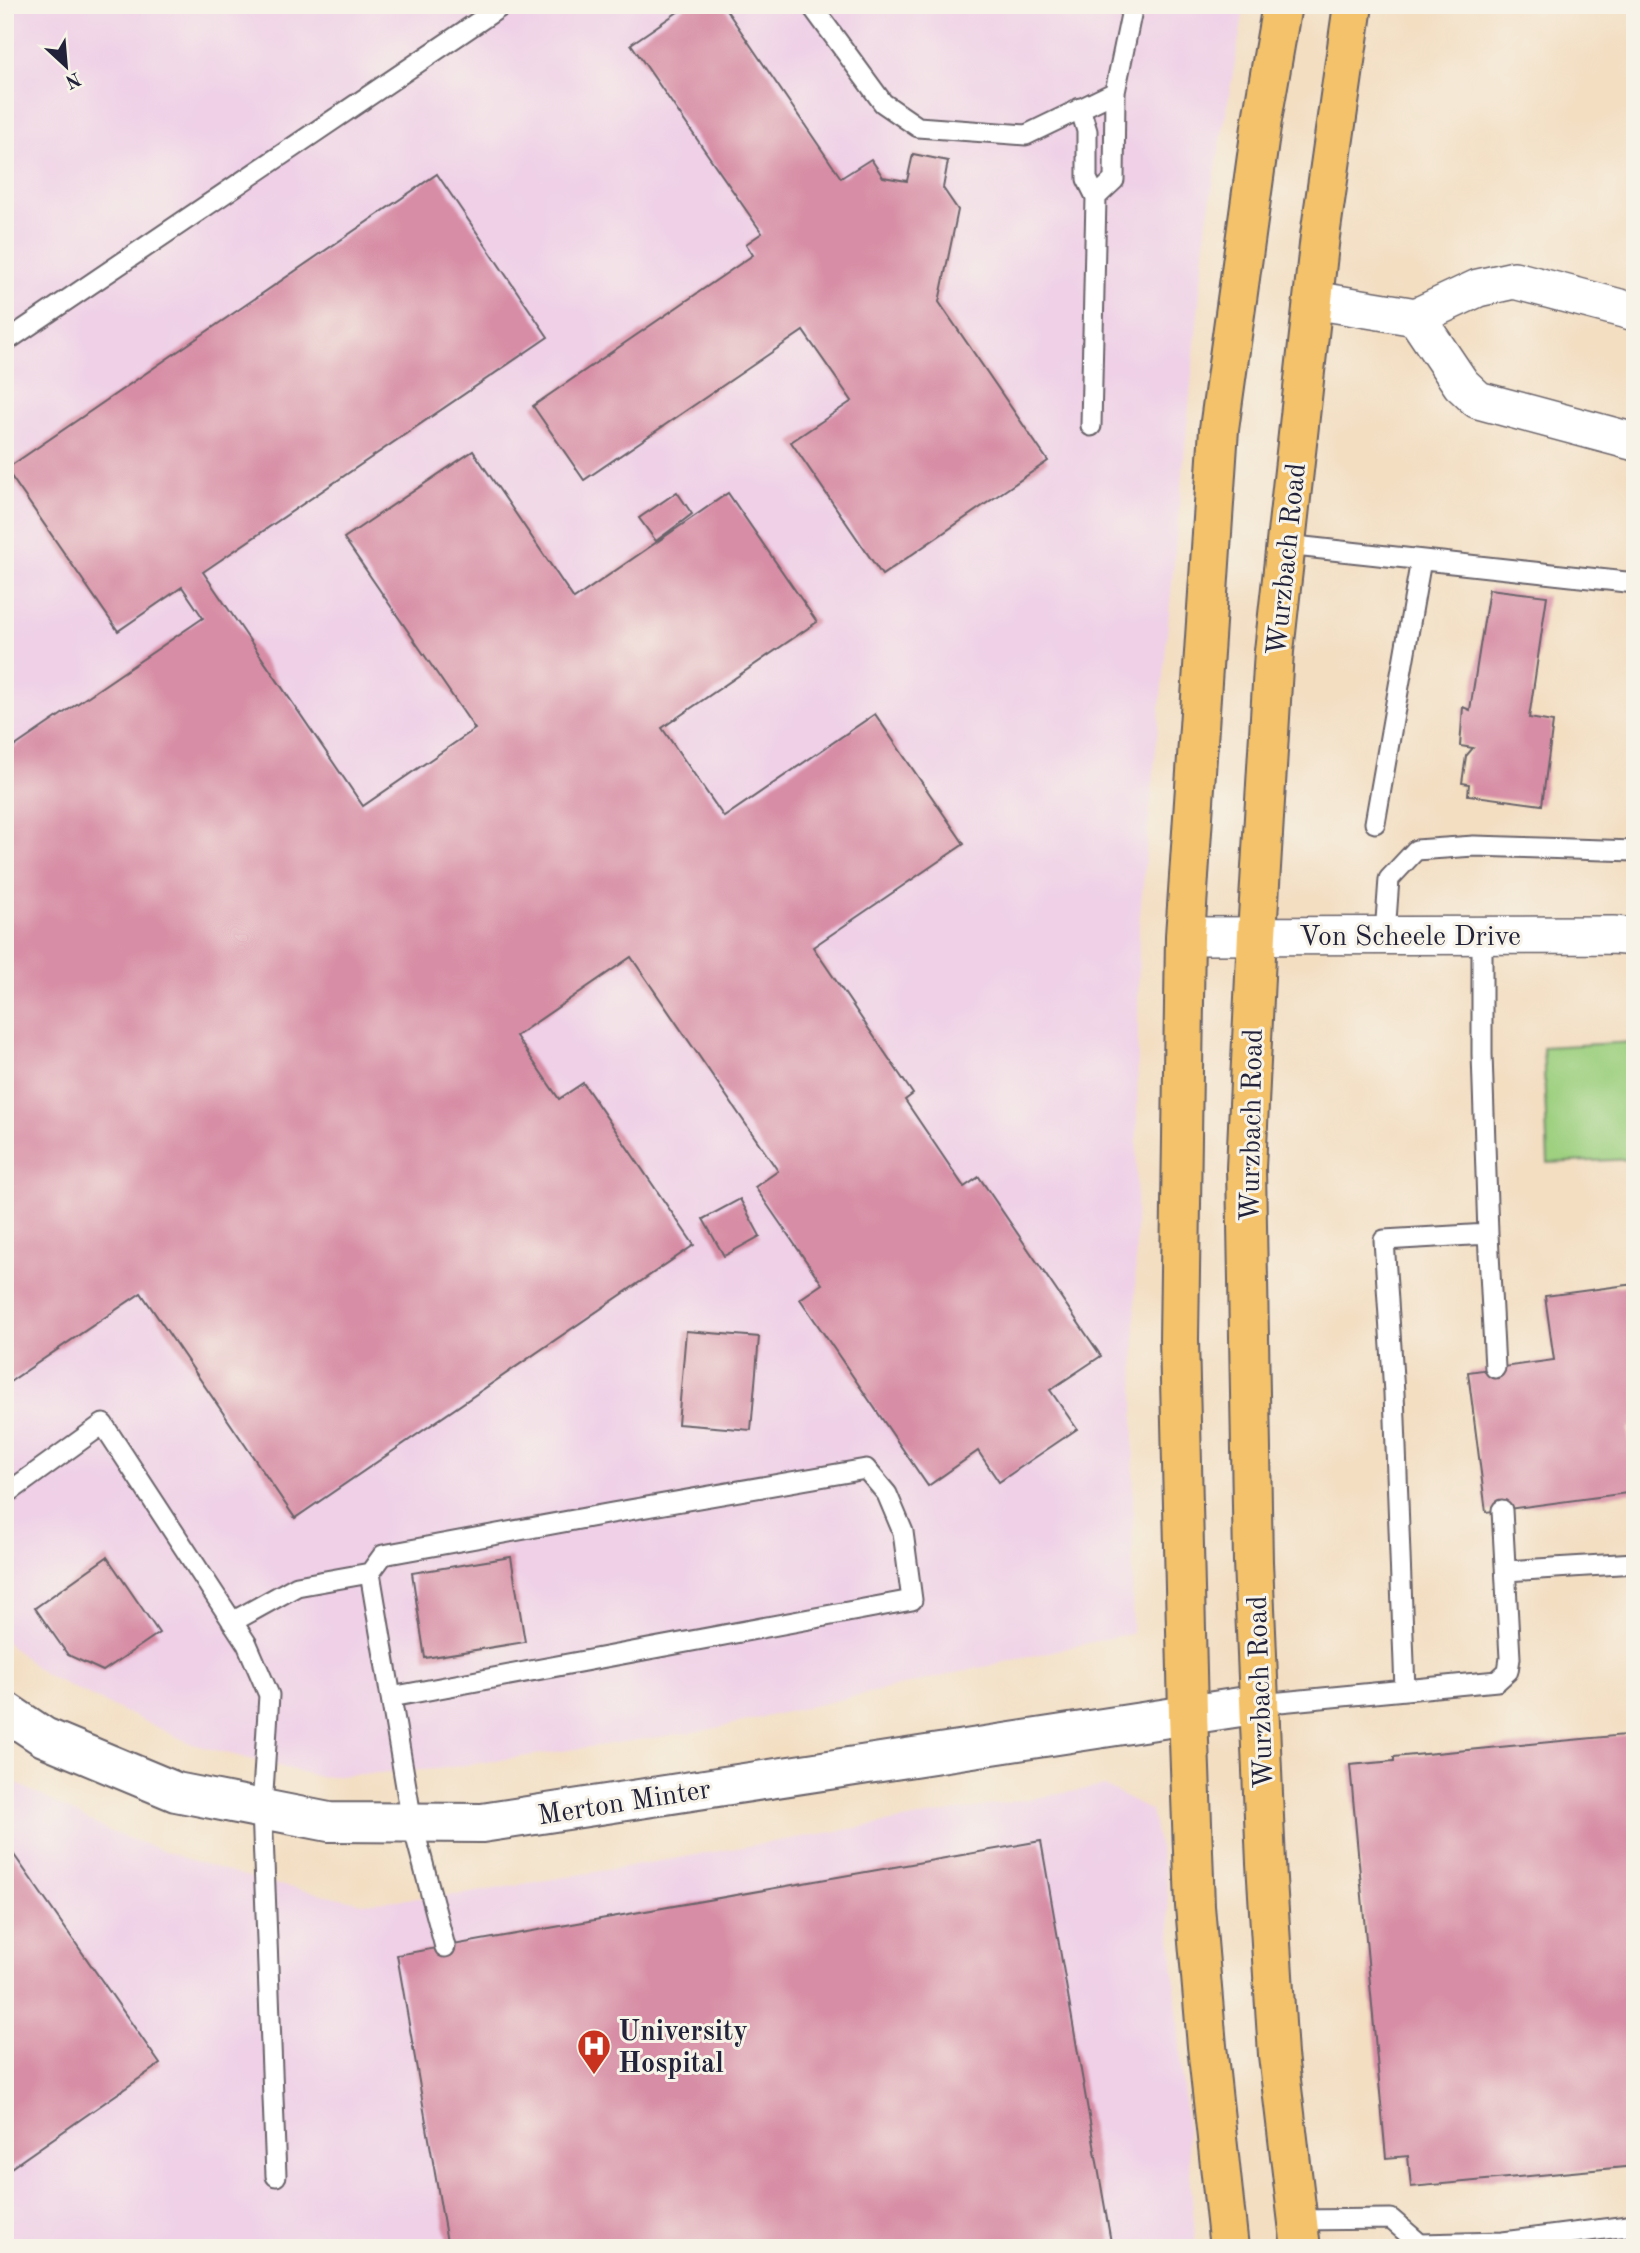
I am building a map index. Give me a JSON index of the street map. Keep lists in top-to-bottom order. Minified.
{"streets":{"main road":["Wurzbach Road"],"street":["Von Scheele Drive","Merton Minter"]},"crossings":[["Wurzbach Road","Von Scheele Drive"],["Wurzbach Road","Merton Minter"]],"places":{"hospital":["University Hospital"]},"north":"bottom right"}
